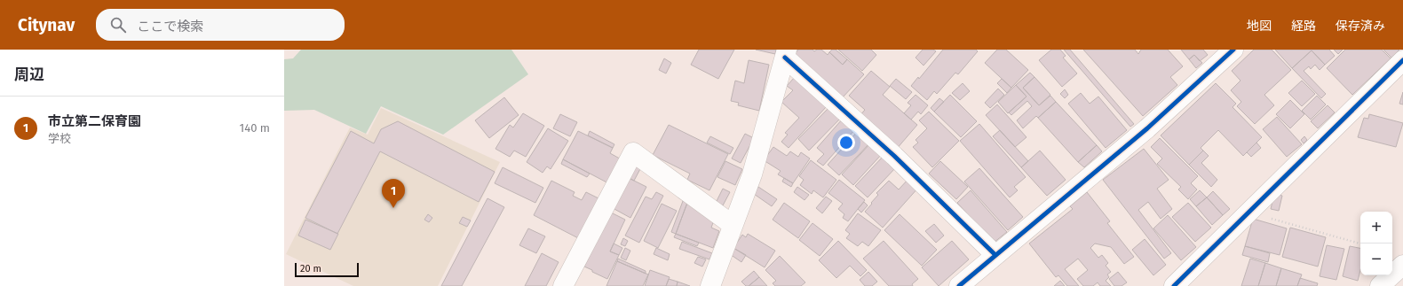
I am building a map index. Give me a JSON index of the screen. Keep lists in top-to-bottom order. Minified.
{"scale_bar":"20 m","page":{"header":"Citynav","search":"ここで検索","nav":["地図","経路","保存済み"],"heading":"周辺","list":[{"mark":"1","name":"市立第二保育園","note":"学校","value":"140 m"}],"pins":"1","map_buttons":["+","−"],"scale":"20 m"}}
